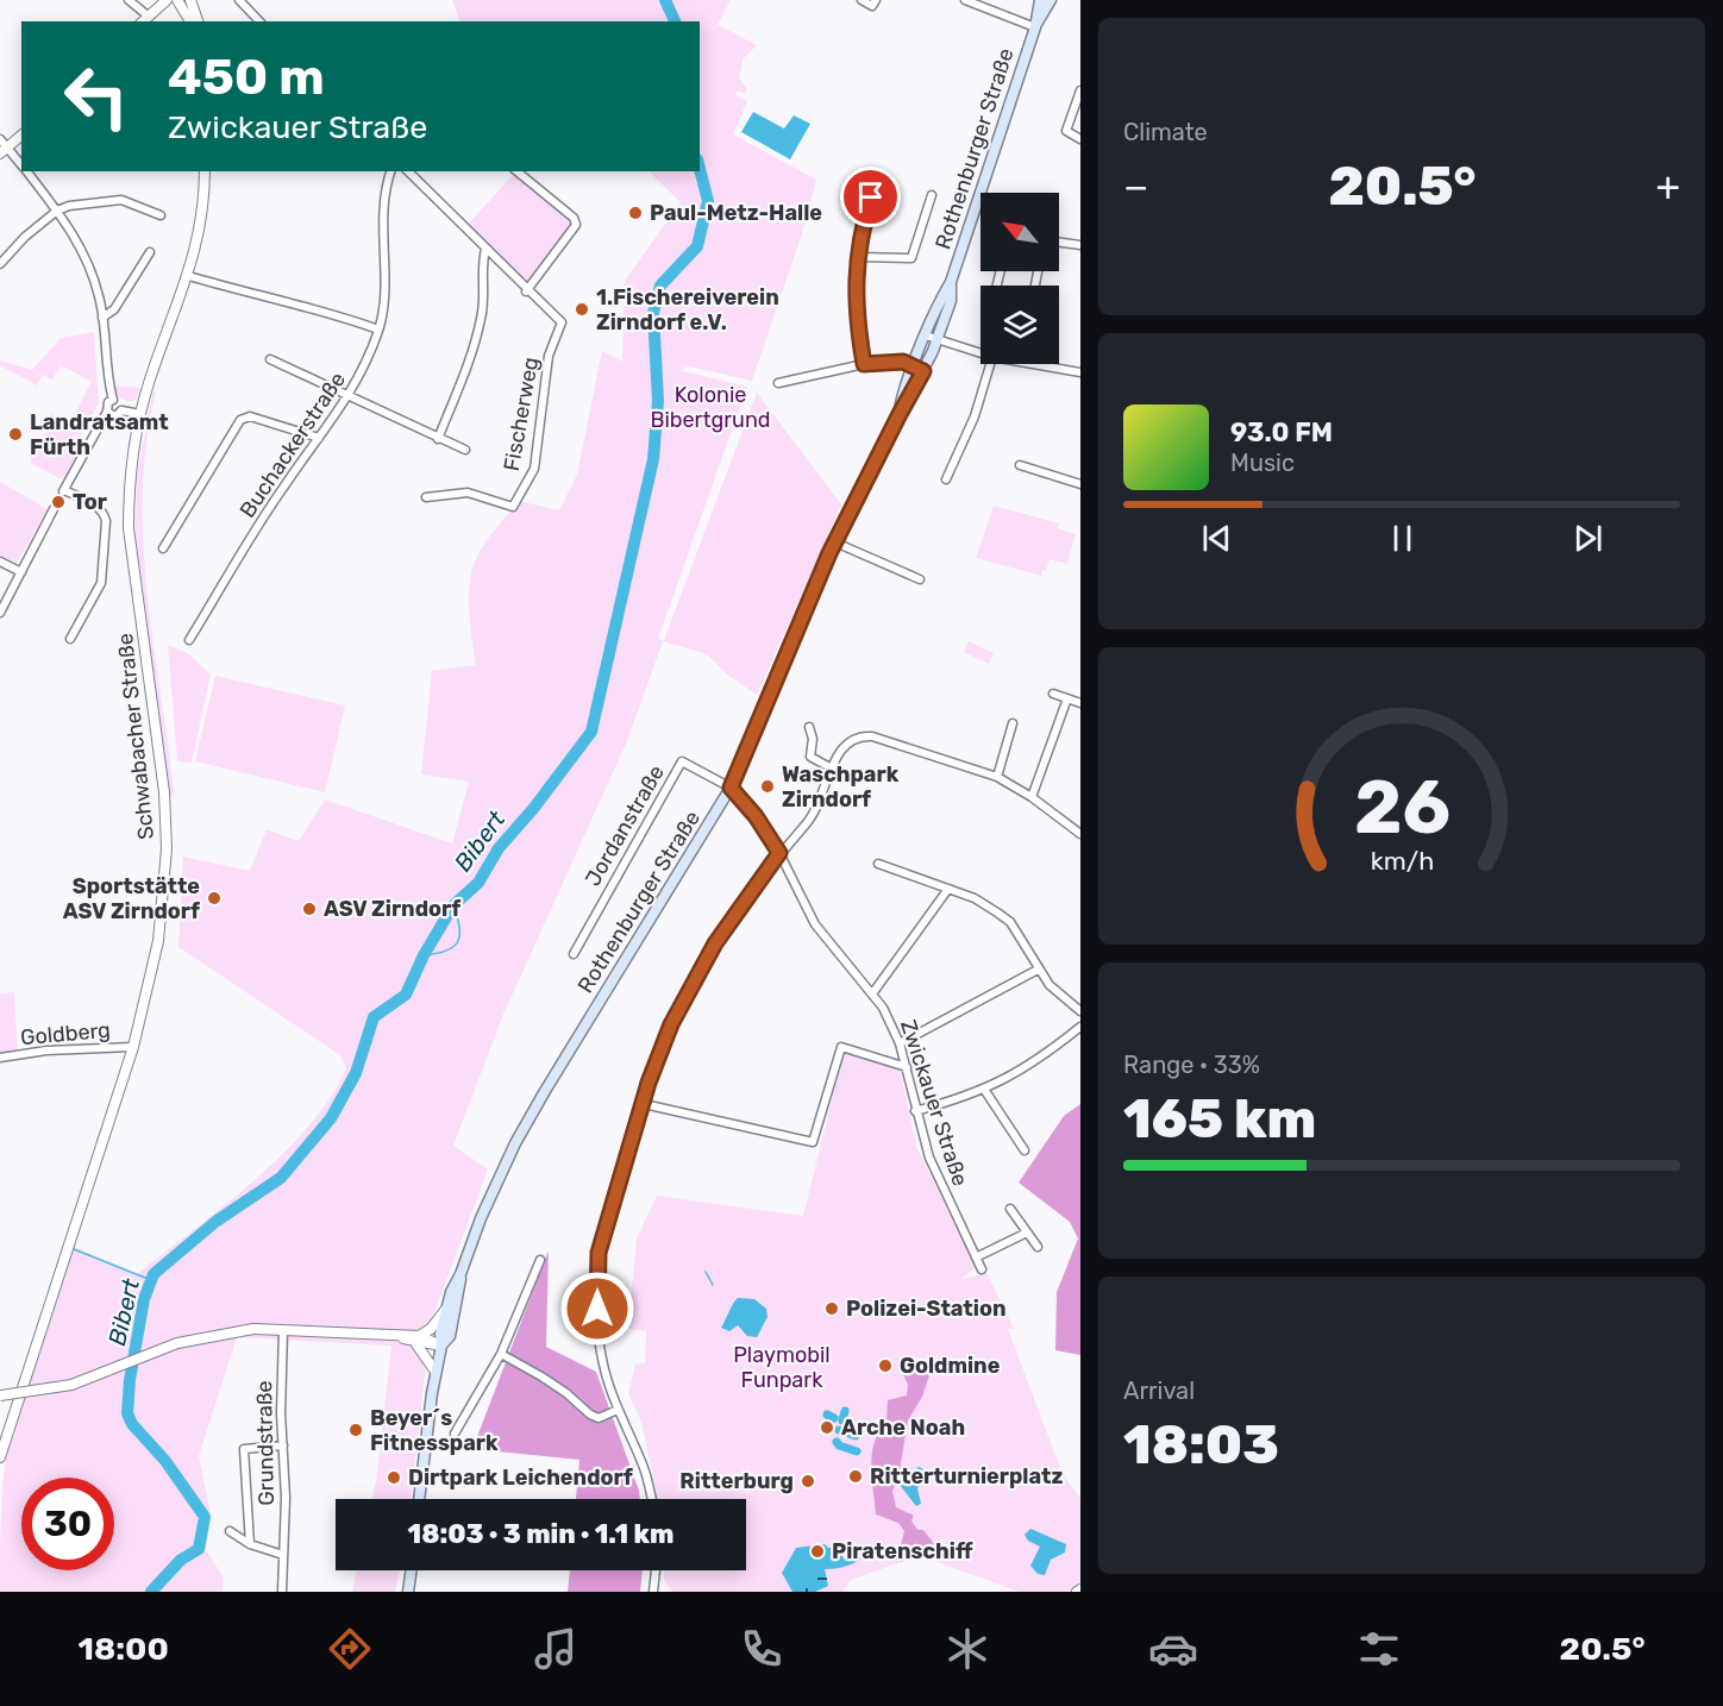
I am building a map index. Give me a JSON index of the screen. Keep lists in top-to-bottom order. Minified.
{"streets":{"main road":["Rothenburger Straße"],"street":["Fischerweg","Buchackerstraße","Schwabacher Straße","Jordanstraße","Goldberg","Zwickauer Straße","Grundstraße"]},"crossings":[["Rothenburger Straße","Jordanstraße"],["Rothenburger Straße","Zwickauer Straße"],["Schwabacher Straße","Goldberg"],["Jordanstraße","Zwickauer Straße"]],"water":["Bibert"],"parks":["Kolonie Bibertgrund","Playmobil Funpark"],"places":["Paul-Metz-Halle","1.Fischereiverein Zirndorf e.V.","Landratsamt Fürth","Tor","Waschpark Zirndorf","Sportstätte ASV Zirndorf","ASV Zirndorf","Polizei-Station","Goldmine","Arche Noah","Beyer´s Fitnesspark","Ritterturnierplatz","Dirtpark Leichendorf","Ritterburg","Piratenschiff"],"north":"top left","page":{"tile":["Climate",["Range · 33%","165 km"],["Arrival","18:03"]],"turn":["450 m","Zwickauer Straße"],"heat":["−","20.5°","+"],"song":["93.0 FM","Music"],"limit":"30","trip":"18:03 · 3 min · 1.1 km","tabs":["18:00","20.5°"],"gauge":["26","km/h"]}}
